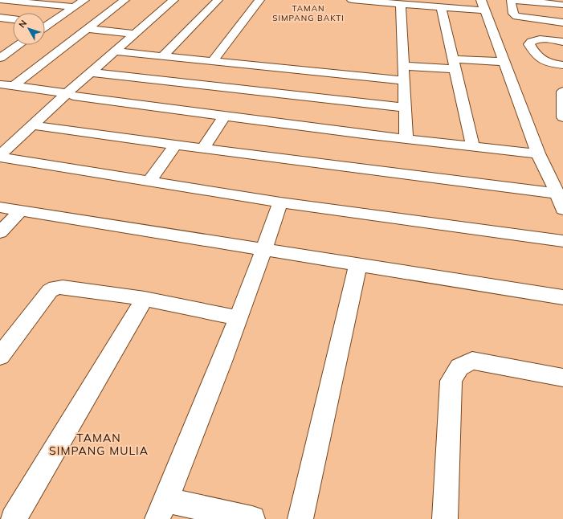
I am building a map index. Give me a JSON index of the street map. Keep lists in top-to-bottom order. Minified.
{"districts":["TAMAN SIMPANG BAKTI","TAMAN SIMPANG MULIA"],"north":"top left"}
